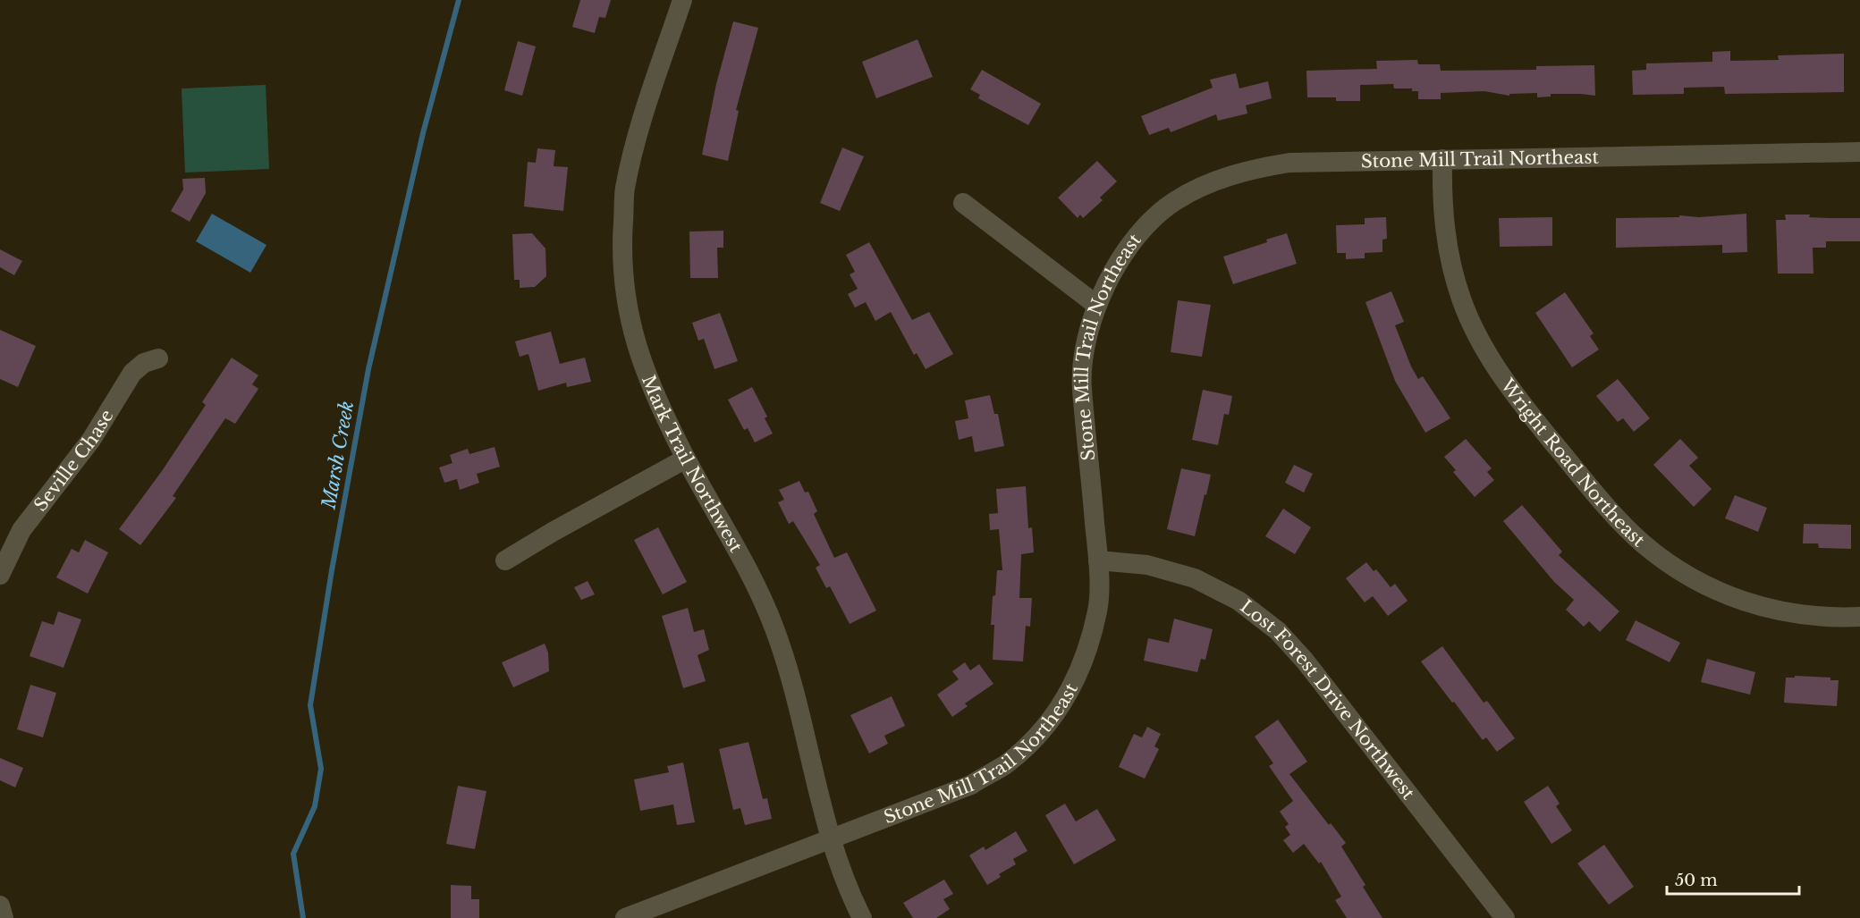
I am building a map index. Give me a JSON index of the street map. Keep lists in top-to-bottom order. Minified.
{"streets":{"street":["Stone Mill Trail Northeast","Seville Chase","Wright Road Northeast","Mark Trail Northwest","Lost Forest Drive Northwest"]},"crossings":[["Stone Mill Trail Northeast","Wright Road Northeast"],["Stone Mill Trail Northeast","Mark Trail Northwest"],["Stone Mill Trail Northeast","Lost Forest Drive Northwest"]],"water":["Marsh Creek"],"scale_bar":"50 m"}
